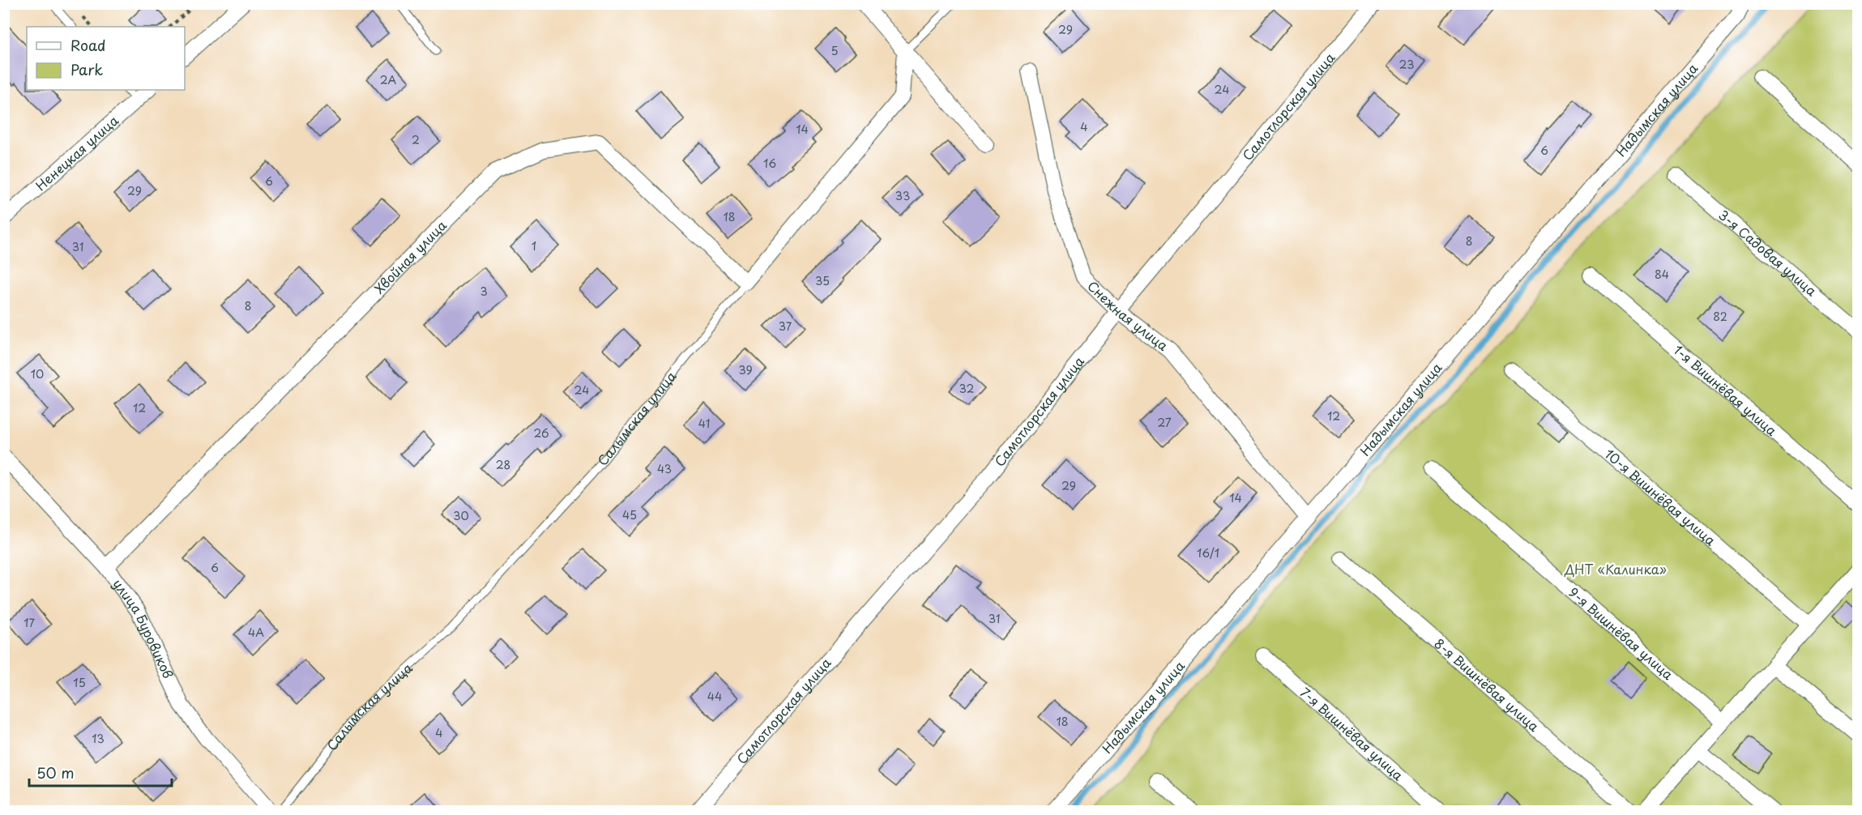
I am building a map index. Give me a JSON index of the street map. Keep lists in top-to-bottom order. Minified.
{"streets":{"street":["Самотлорская улица","Надымская улица","Ненецкая улица","3-я Садовая улица","Хвойная улица","Снежная улица","1-я Вишнёвая улица","Салымская улица","10-я Вишнёвая улица","улица Буровиков","9-я Вишнёвая улица","8-я Вишнёвая улица","7-я Вишнёвая улица"]},"crossings":[["Самотлорская улица","Снежная улица"],["Надымская улица","Снежная улица"],["Хвойная улица","Салымская улица"],["Хвойная улица","улица Буровиков"]],"parks":["ДНТ «Калинка»"],"house_numbers":["29","5","23","2А","24","4","14","2","6","16","6","29","33","18","8","1","31","84","35","3","8","82","37","39","10","32","24","12","12","27","41","26","28","43","29","14","45","30","16/1","6","31","17","4А","15","44","18","4","13"],"legend":["Road","Park"],"scale_bar":"50 m"}
